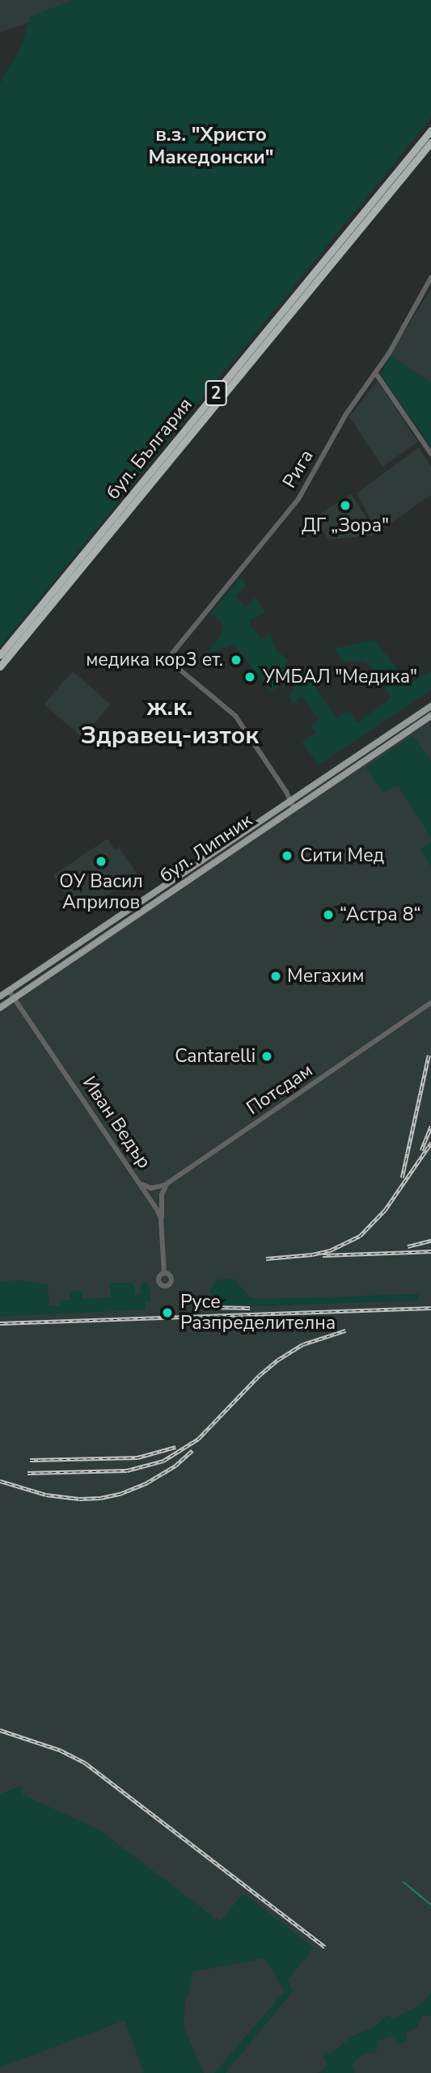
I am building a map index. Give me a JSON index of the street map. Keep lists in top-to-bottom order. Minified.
{"streets":{"highway":["2","бул. България"],"main road":["бул. Липник"],"street":["Рига","Потсдам","Иван Ведър"]},"crossings":[["Рига","бул. Липник"],["бул. Липник","Иван Ведър"]],"districts":["в.з. \"Христо Македонски\"","ж.к. Здравец-изток"],"places":["ДГ „Зора\"","медика кор3 ет.","УМБАЛ \"Медика\"","Сити Мед","ОУ Васил Априлов","“Астра 8“","Мегахим","Cantarelli","Русе Разпределителна"]}
